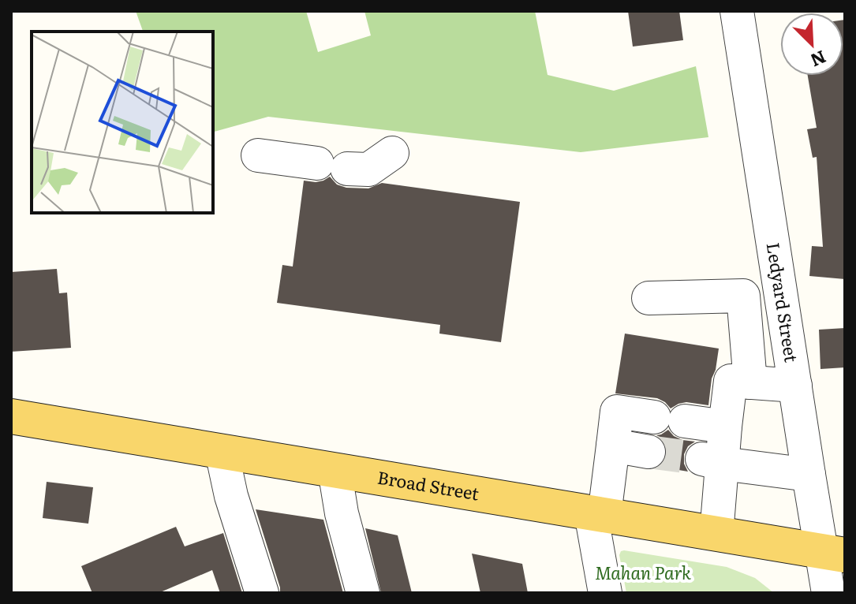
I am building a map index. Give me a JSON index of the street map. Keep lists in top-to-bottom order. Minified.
{"streets":{"main road":["Broad Street"],"street":["Ledyard Street"]},"crossings":[["Ledyard Street","Broad Street"]],"parks":["Mahan Park"],"north":"bottom right"}
